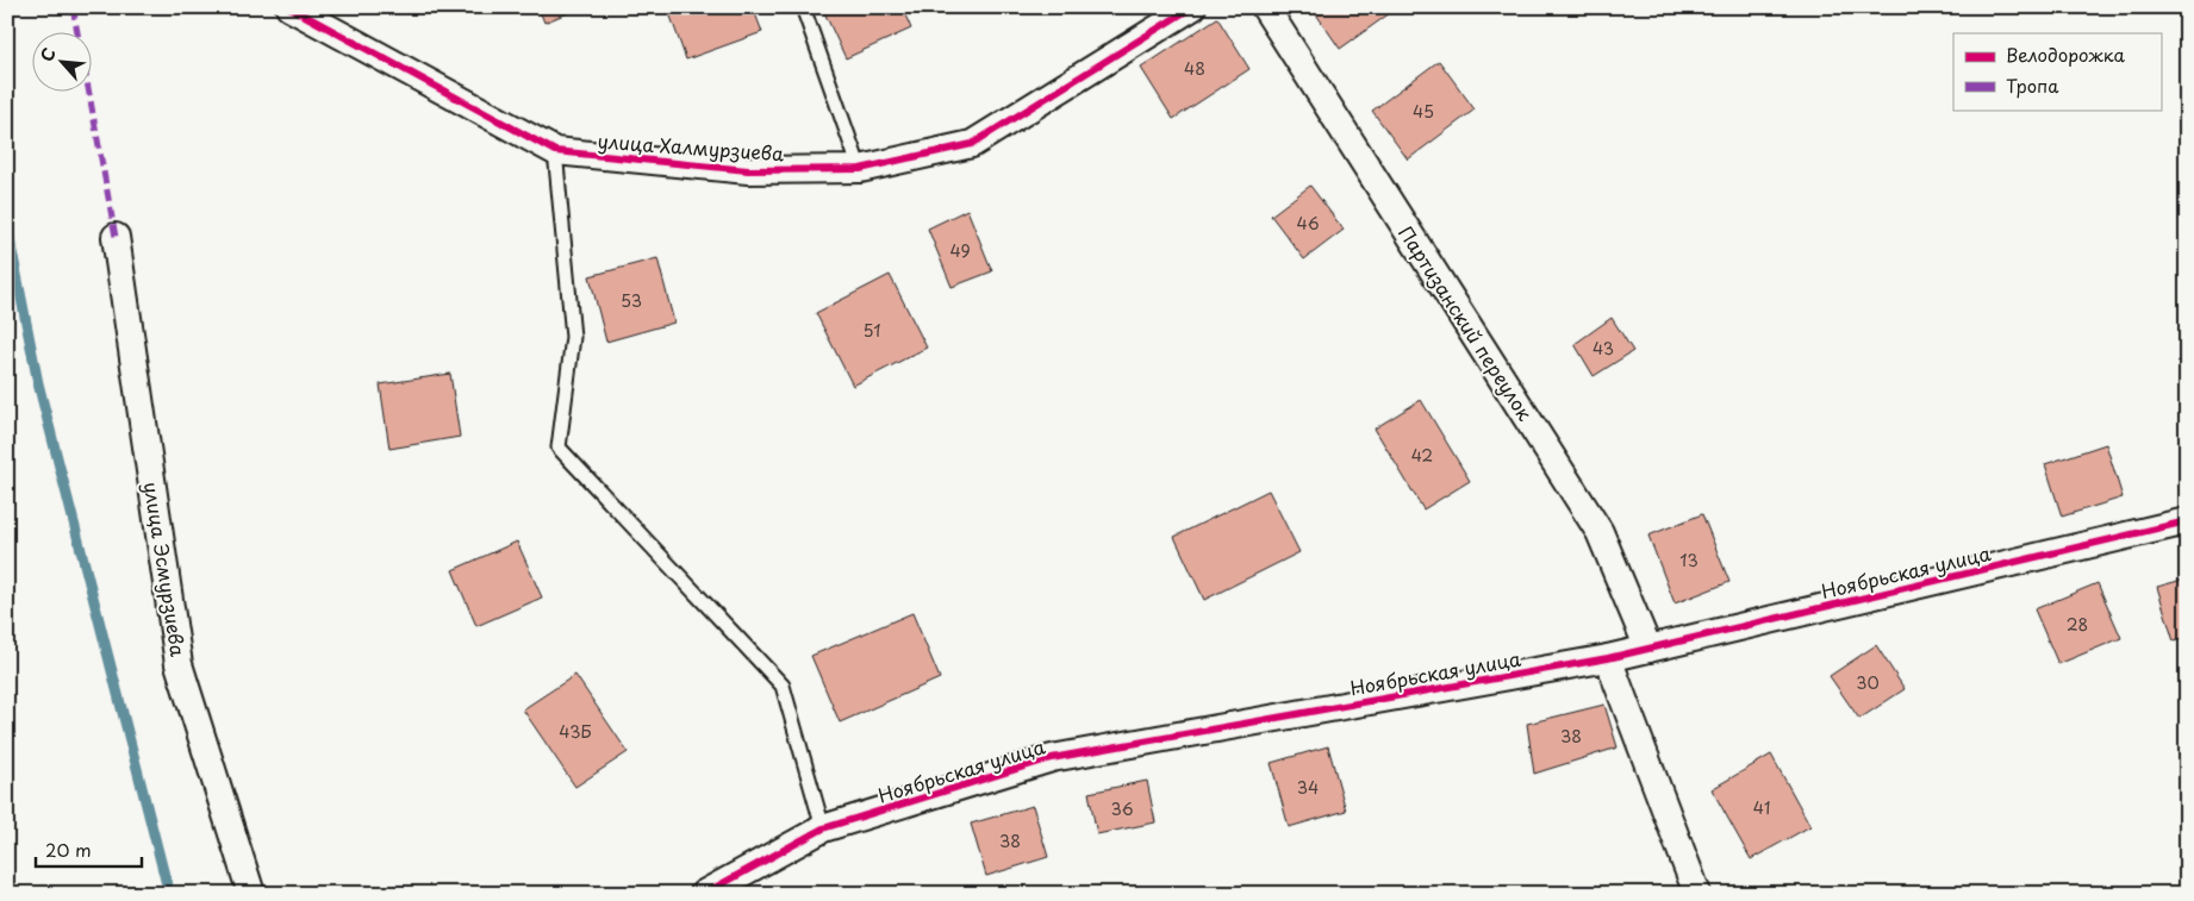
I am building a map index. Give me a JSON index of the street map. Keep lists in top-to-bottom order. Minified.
{"streets":{"street":["улица Халмурзиева","Партизанский переулок","улица Эсмурзиева","Ноябрьская улица"]},"crossings":[["Партизанский переулок","Ноябрьская улица"]],"house_numbers":["48","45","46","49","53","51","43","42","13","28","30","43Б","38","34","41","36","38"],"legend":["Велодорожка","Тропа"],"scale_bar":"20 m","north":"top left"}
